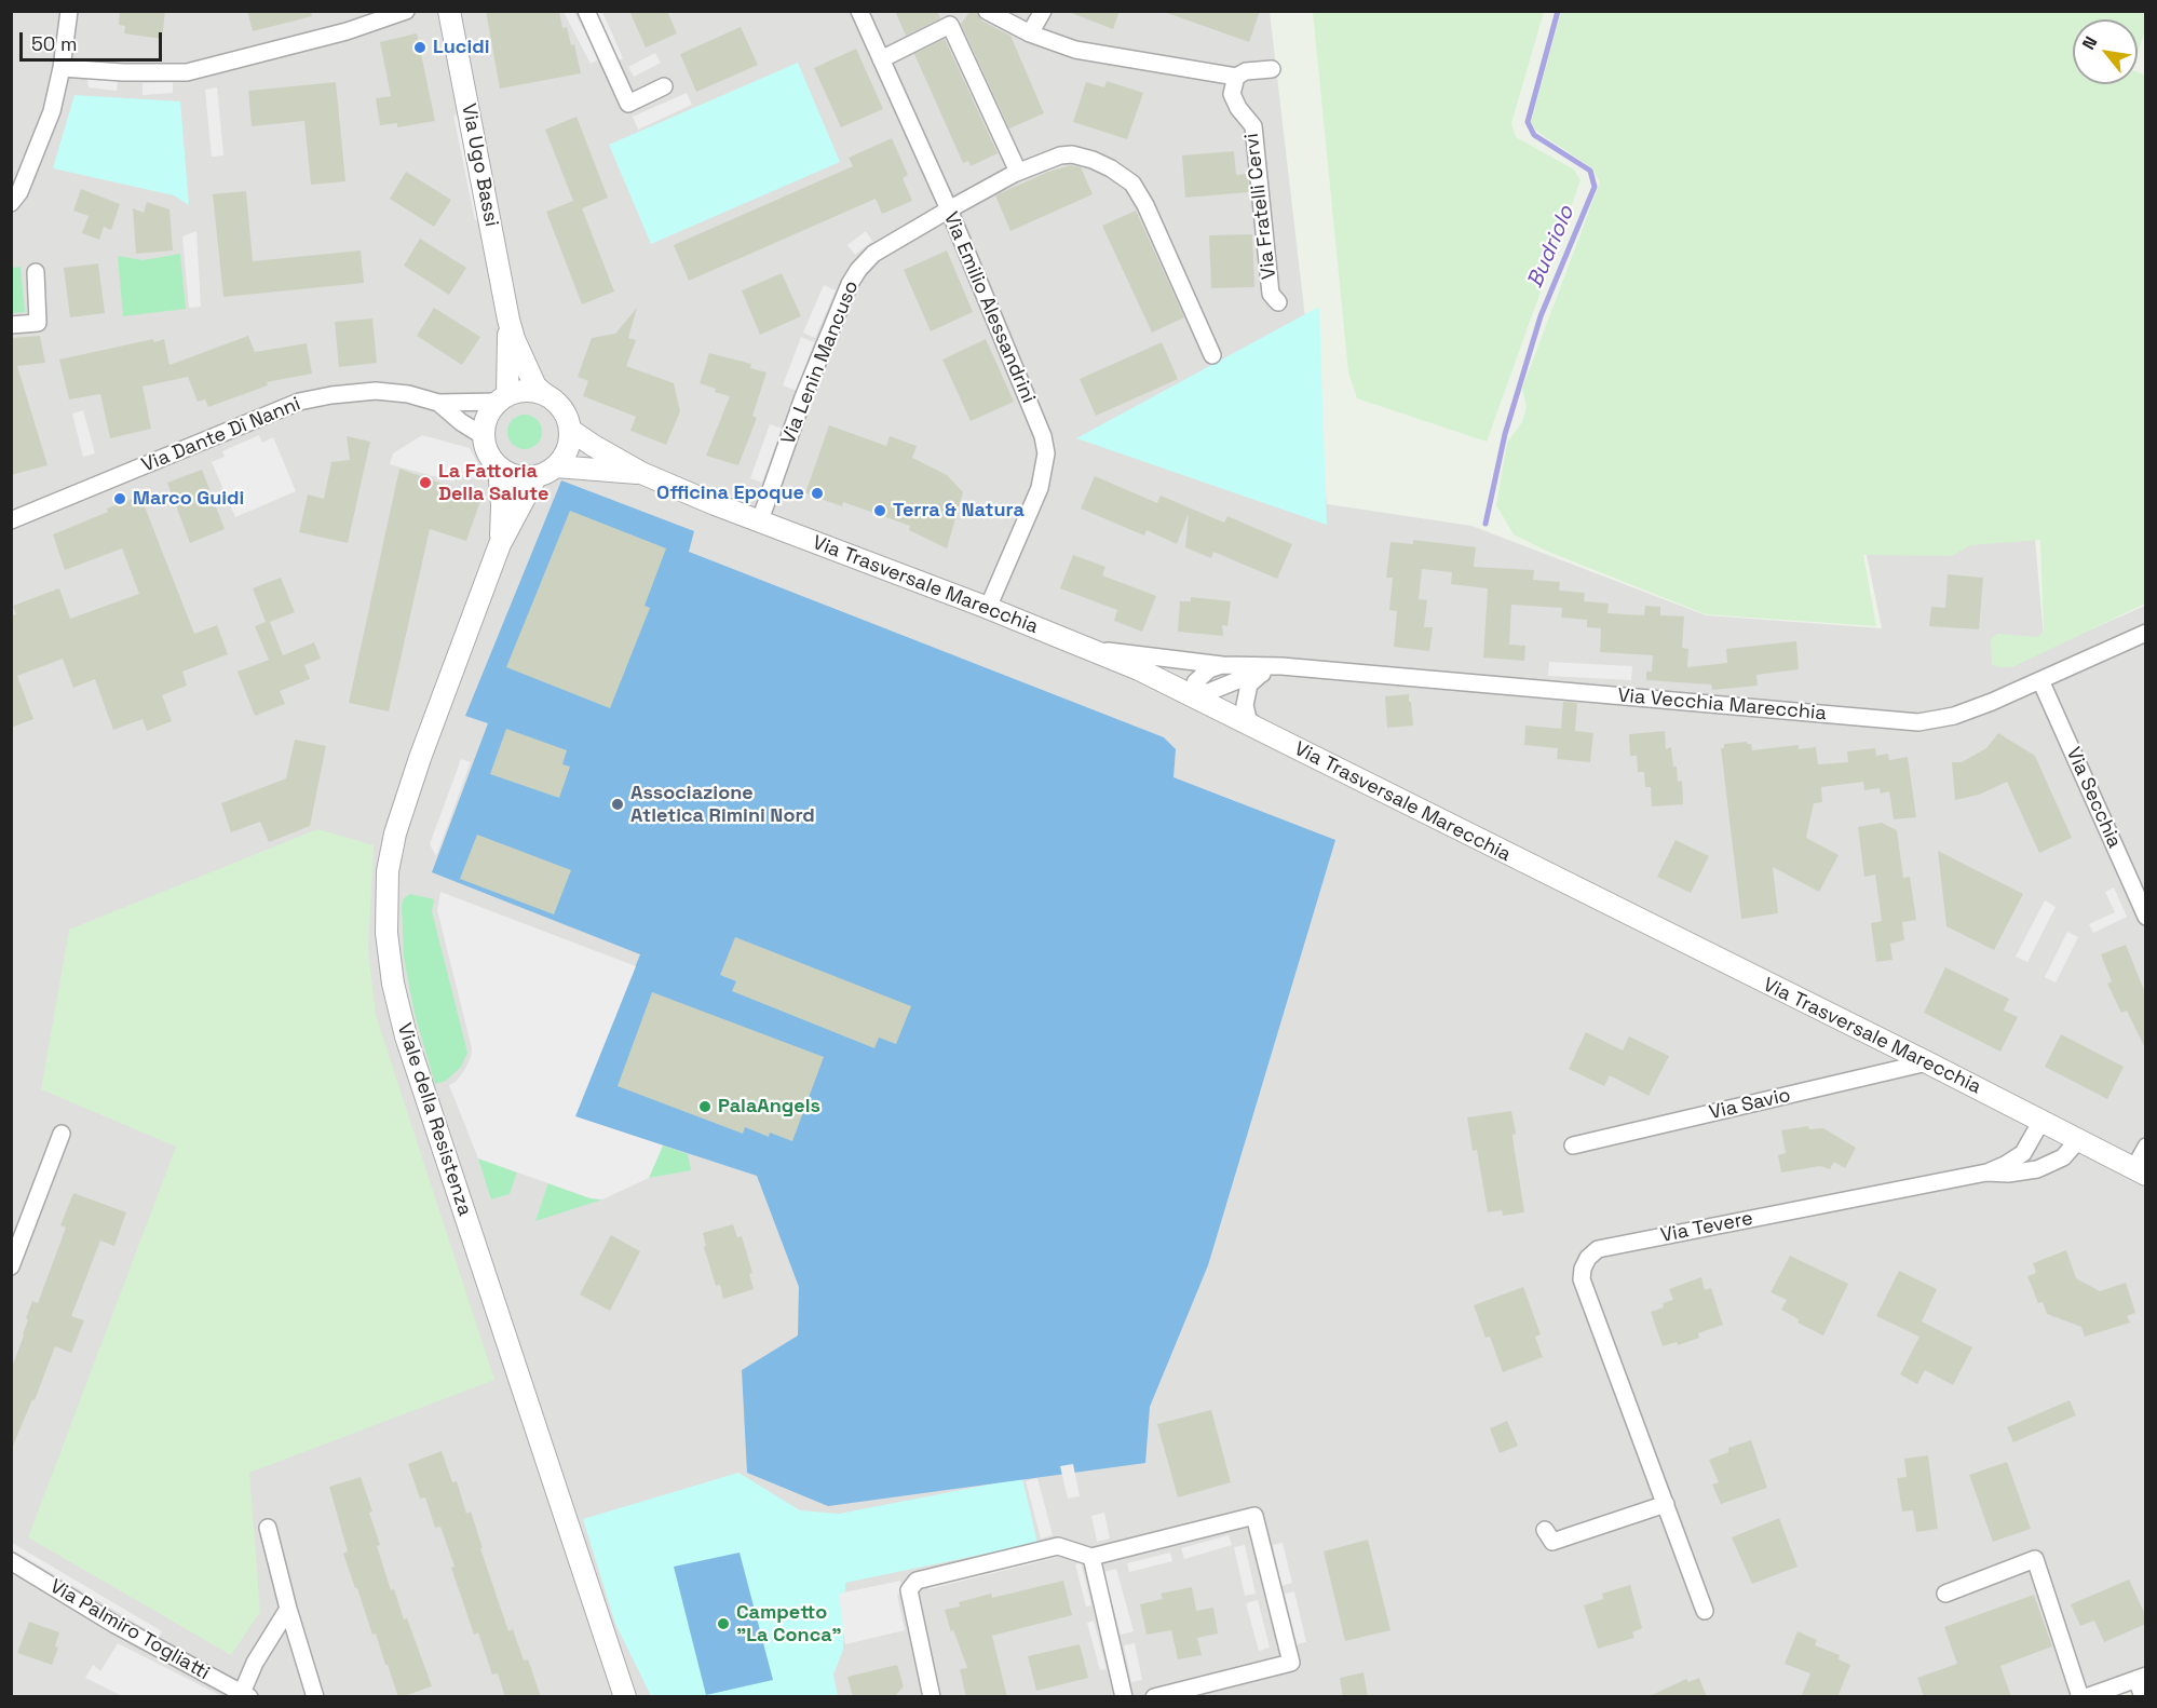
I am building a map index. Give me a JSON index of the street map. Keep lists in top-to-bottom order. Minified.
{"streets":{"street":["Via Ugo Bassi","Via Fratelli Cervi","Via Emilio Alessandrini","Via Lenin Mancuso","Via Dante Di Nanni","Via Trasversale Marecchia","Via Vecchia Marecchia","Via Secchia","Via Savio","Viale della Resistenza","Via Tevere","Via Palmiro Togliatti"]},"crossings":[["Via Ugo Bassi","Via Dante Di Nanni"],["Via Ugo Bassi","Via Trasversale Marecchia"],["Via Ugo Bassi","Viale della Resistenza"],["Via Emilio Alessandrini","Via Lenin Mancuso"],["Via Emilio Alessandrini","Via Trasversale Marecchia"],["Via Lenin Mancuso","Via Trasversale Marecchia"],["Via Dante Di Nanni","Via Trasversale Marecchia"],["Via Dante Di Nanni","Viale della Resistenza"],["Via Trasversale Marecchia","Via Vecchia Marecchia"],["Via Trasversale Marecchia","Via Savio"],["Via Trasversale Marecchia","Viale della Resistenza"],["Via Trasversale Marecchia","Via Tevere"],["Via Vecchia Marecchia","Via Secchia"]],"water":["Budriolo"],"places":["Lucidi","La Fattoria Della Salute","Officina Epoque","Marco Guidi","Terra & Natura","Associazione Atletica Rimini Nord","PalaAngels","Campetto \"La Conca\""],"scale_bar":"50 m","north":"top left"}
